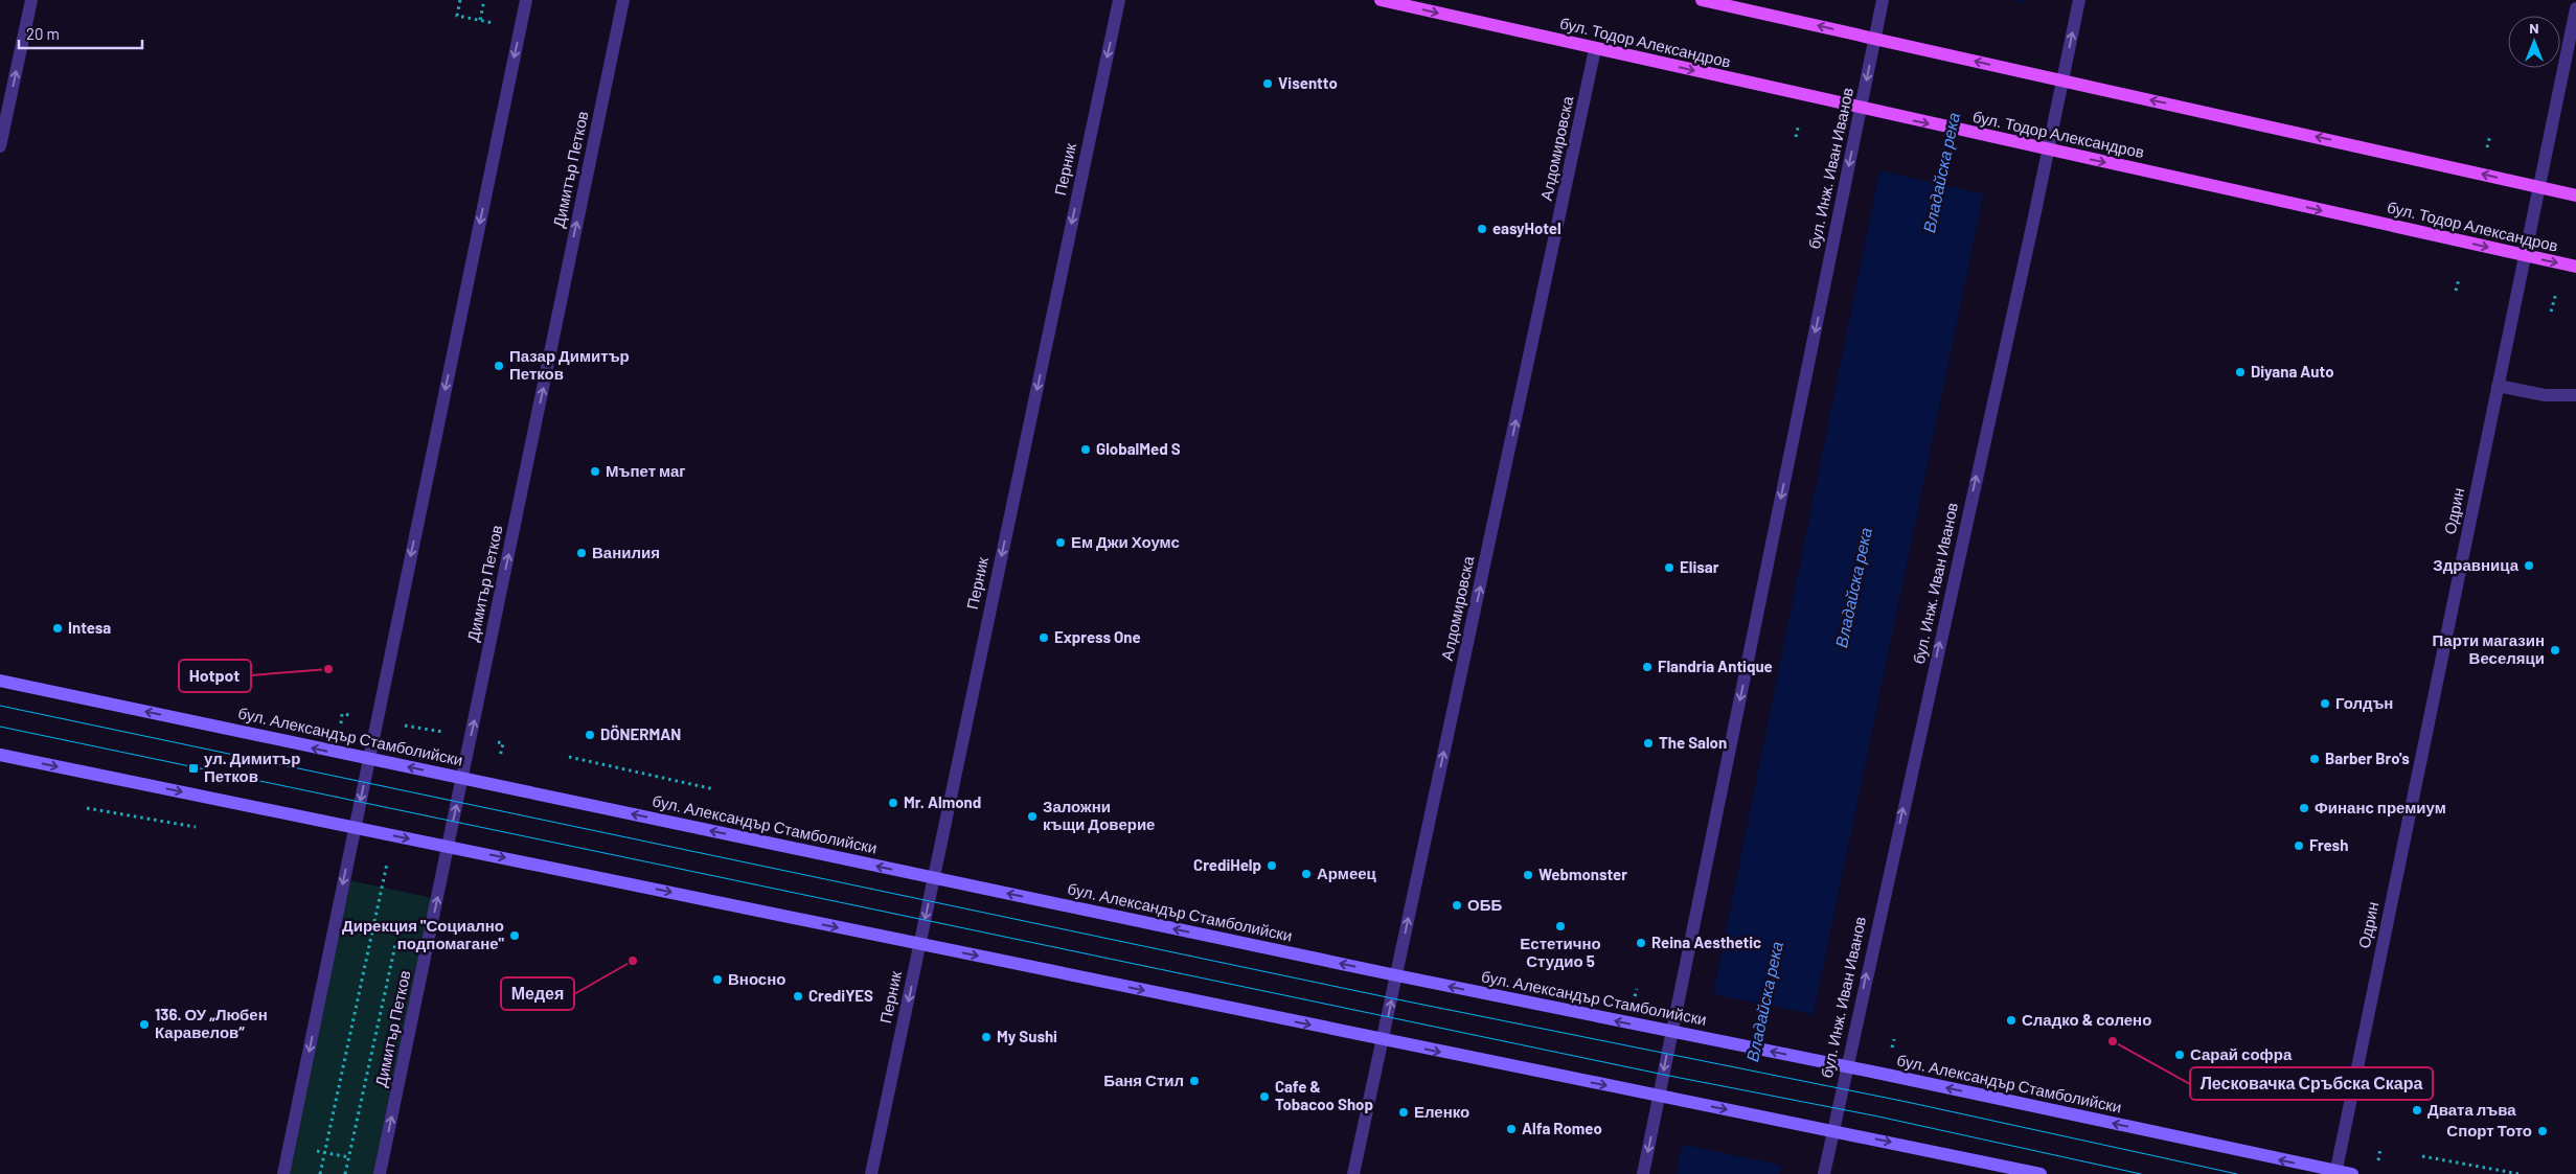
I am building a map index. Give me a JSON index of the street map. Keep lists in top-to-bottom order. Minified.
{"streets":{"main road":["бул. Тодор Александров","бул. Александър Стамболийски"],"street":["Алдомировска","бул. Инж. Иван Иванов","Димитър Петков","Перник","Одрин"]},"crossings":[["бул. Тодор Александров","Алдомировска"],["бул. Тодор Александров","бул. Инж. Иван Иванов"],["бул. Тодор Александров","Одрин"],["Алдомировска","бул. Александър Стамболийски"],["бул. Инж. Иван Иванов","бул. Александър Стамболийски"],["Димитър Петков","бул. Александър Стамболийски"],["Перник","бул. Александър Стамболийски"],["Одрин","бул. Александър Стамболийски"]],"one_way":["Алдомировска","Перник"],"water":["Владайска река"],"places":{"other":["Visentto","easyHotel","Пазар Димитър Петков","Diyana Auto","GlobalMed S","Мъпет маг","Ем Джи Хоумс","Ванилия","Здравница","Elisar","Intesa","Express One","Парти магазин Веселяци","Flandria Antique","Hotpot","Голдън","DÖNERMAN","The Salon","Barber Bro's","Mr. Almond","Финанс премиум","Заложни къщи Доверие","Fresh","CrediHelp","Армеец","Webmonster","ОББ","Естетично Студио 5","Дирекция \"Социално подпомагане\"","Reina Aesthetic","Медея","Вносно","CrediYES","Сладко & солено","136. ОУ „Любен Каравелов“","My Sushi","Лесковачка Сръбска Скара","Сарай софра","Баня Стил","Cafe & Tobacoo Shop","Двата лъва","Еленко","Alfa Romeo","Спорт Тото"],"transit":["ул. Димитър Петков"]},"scale_bar":"20 m","north":"top"}
